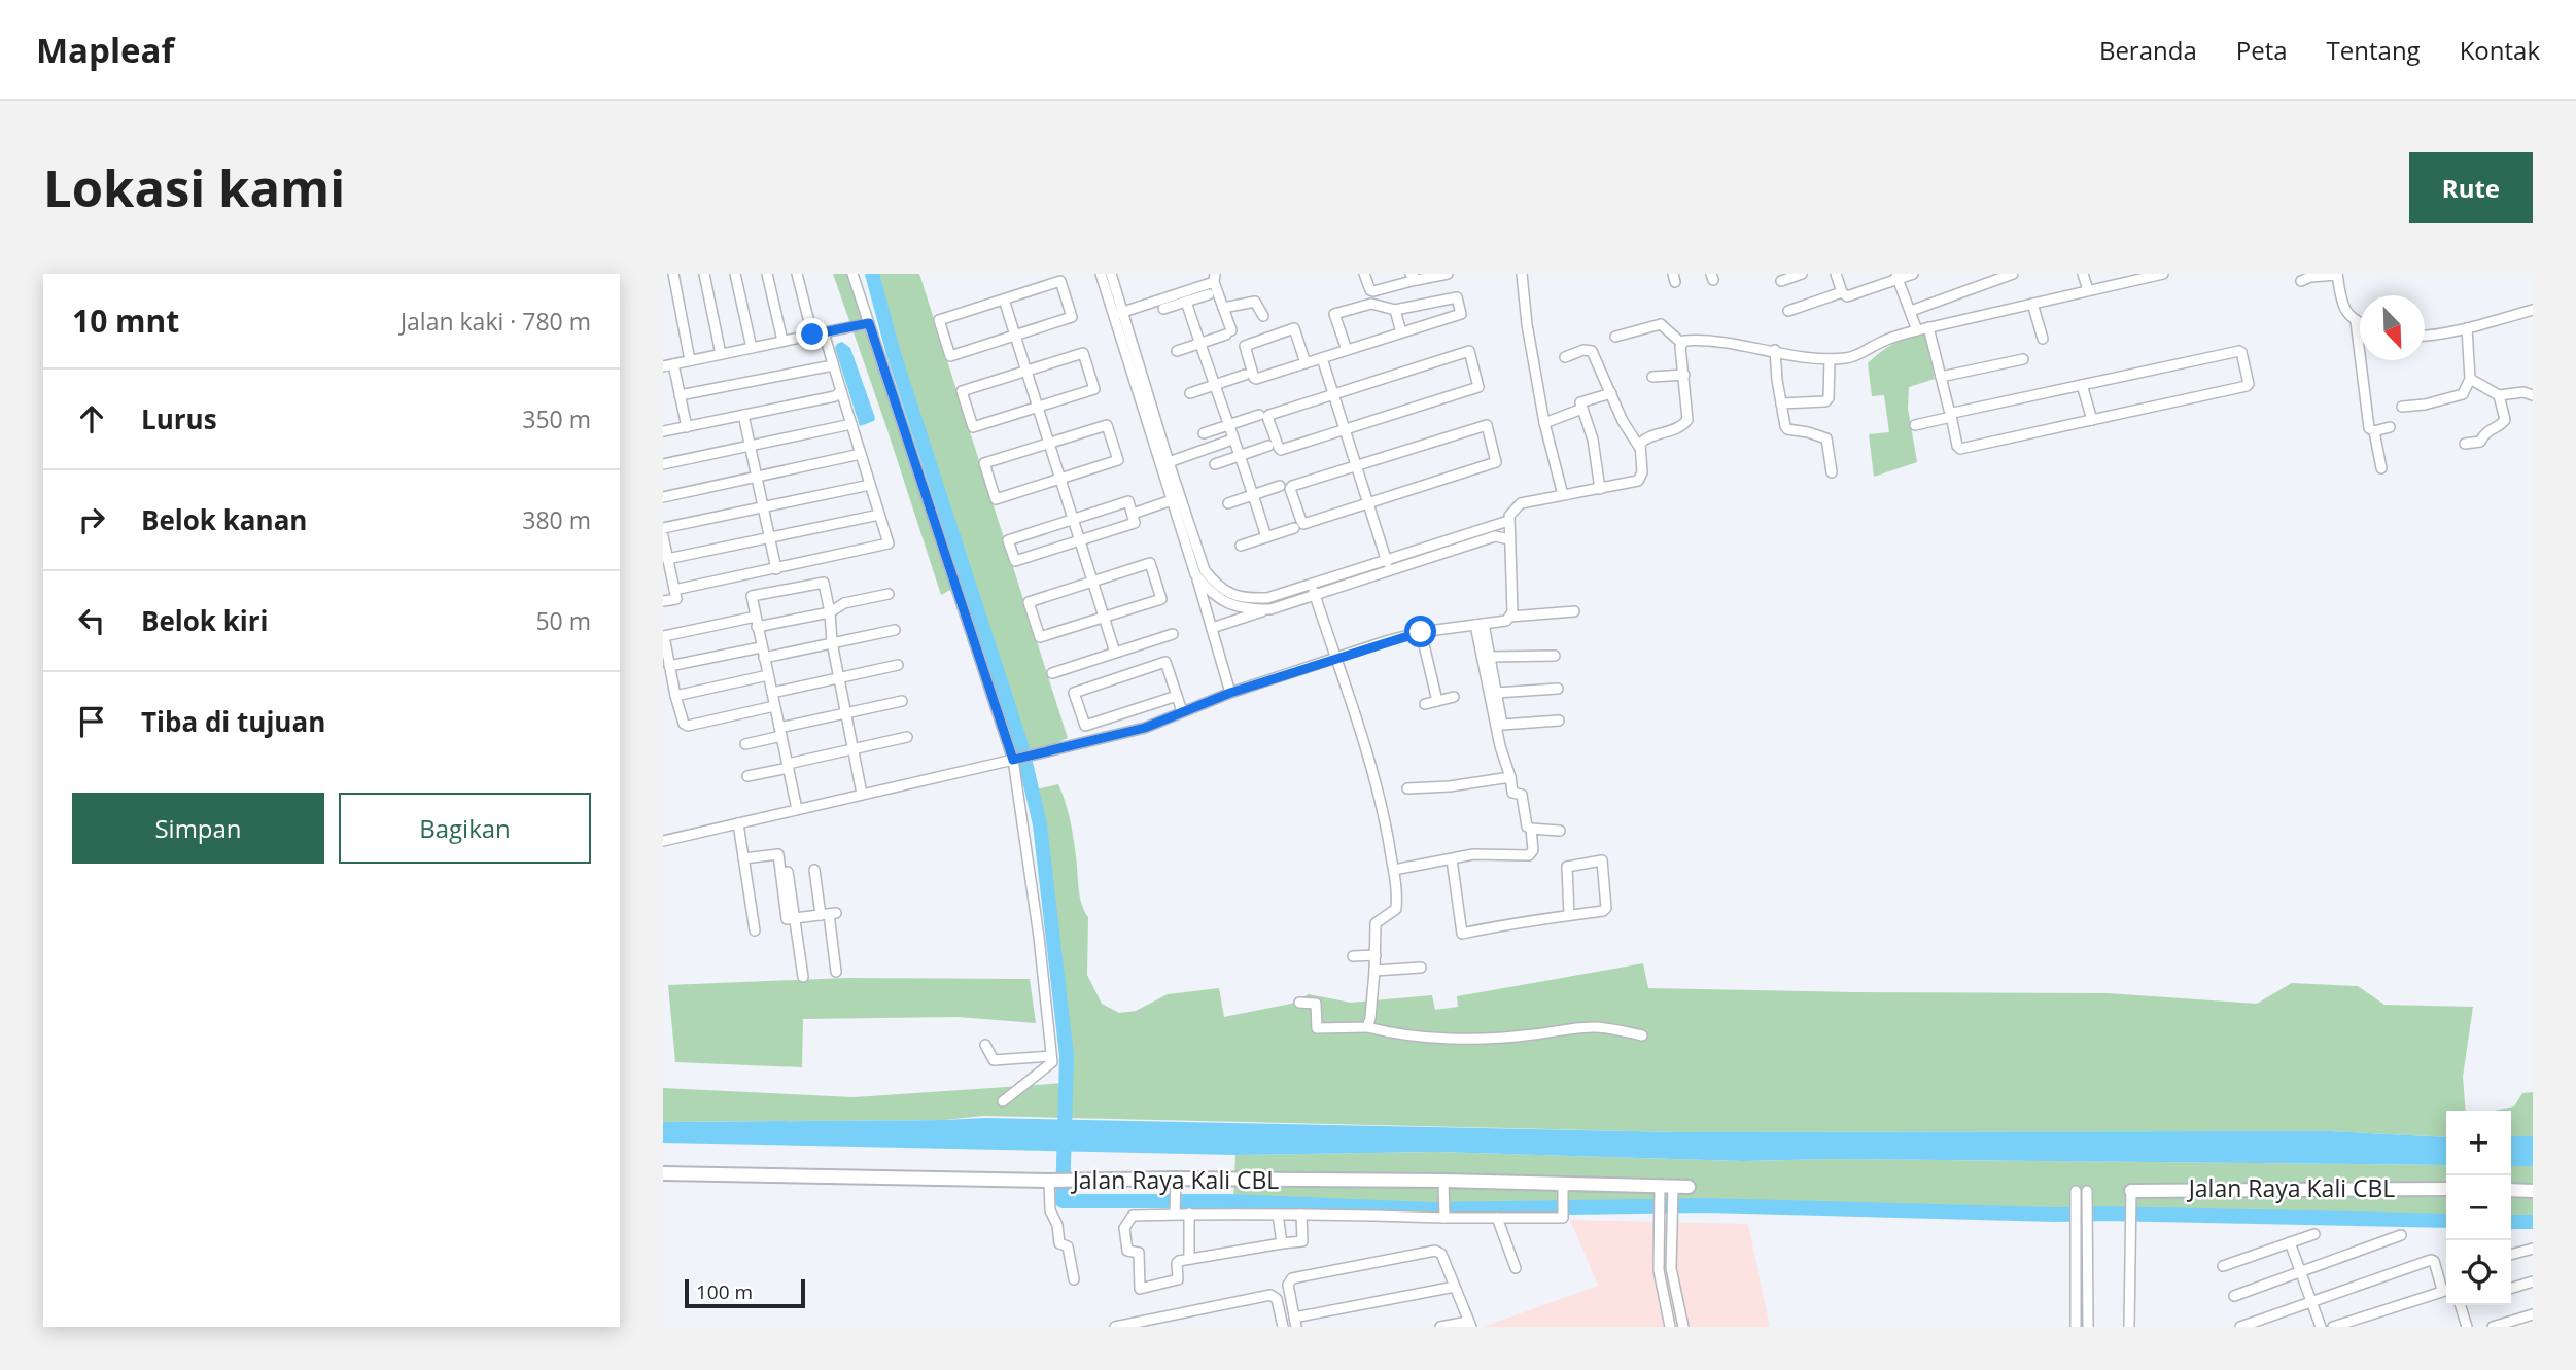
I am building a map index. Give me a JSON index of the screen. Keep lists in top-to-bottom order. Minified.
{"streets":{"main road":["Jalan Raya Kali CBL"]},"scale_bar":"100 m","north":"bottom right","page":{"header":"Mapleaf","nav":["Beranda","Peta","Tentang","Kontak"],"buttons":["Rute",["Simpan","Bagikan"]],"title":"Lokasi kami","heading":["10 mnt","Jalan kaki · 780 m"],"list":[["Lurus","350 m"],["Belok kanan","380 m"],["Belok kiri","50 m"],"Tiba di tujuan"],"map_buttons":["+","−"],"scale":"100 m"}}
